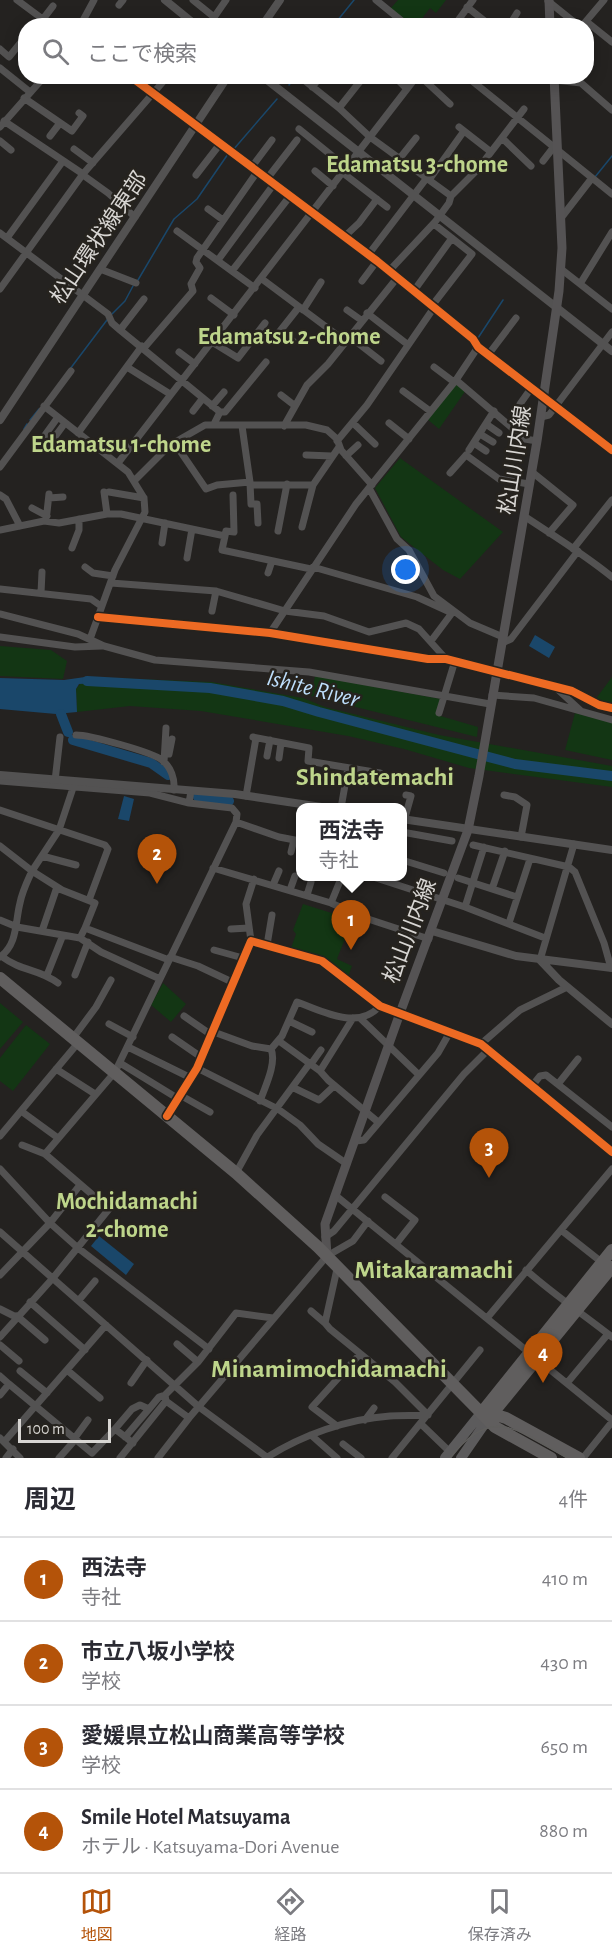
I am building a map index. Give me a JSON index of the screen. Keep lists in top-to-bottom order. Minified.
{"streets":{"main road":["松山川内線"],"street":["松山環状線東部"]},"districts":["Edamatsu 3-chome","Edamatsu 2-chome","Edamatsu 1-chome","Shindatemachi","Mochidamachi 2-chome","Mitakaramachi","Minamimochidamachi"],"water":["Ishite River"],"scale_bar":"100 m","page":{"search":"ここで検索","popup":["西法寺","寺社"],"pins":["2","1","3","4"],"scale":"100 m","heading":["周辺","4件"],"list":[{"mark":"1","name":"西法寺","note":"寺社","value":"410 m"},{"mark":"2","name":"市立八坂小学校","note":"学校","value":"430 m"},{"mark":"3","name":"愛媛県立松山商業高等学校","note":"学校","value":"650 m"},{"mark":"4","name":"Smile Hotel Matsuyama","note":"ホテル · Katsuyama-Dori Avenue","value":"880 m"}],"nav":["地図","経路","保存済み"]}}
